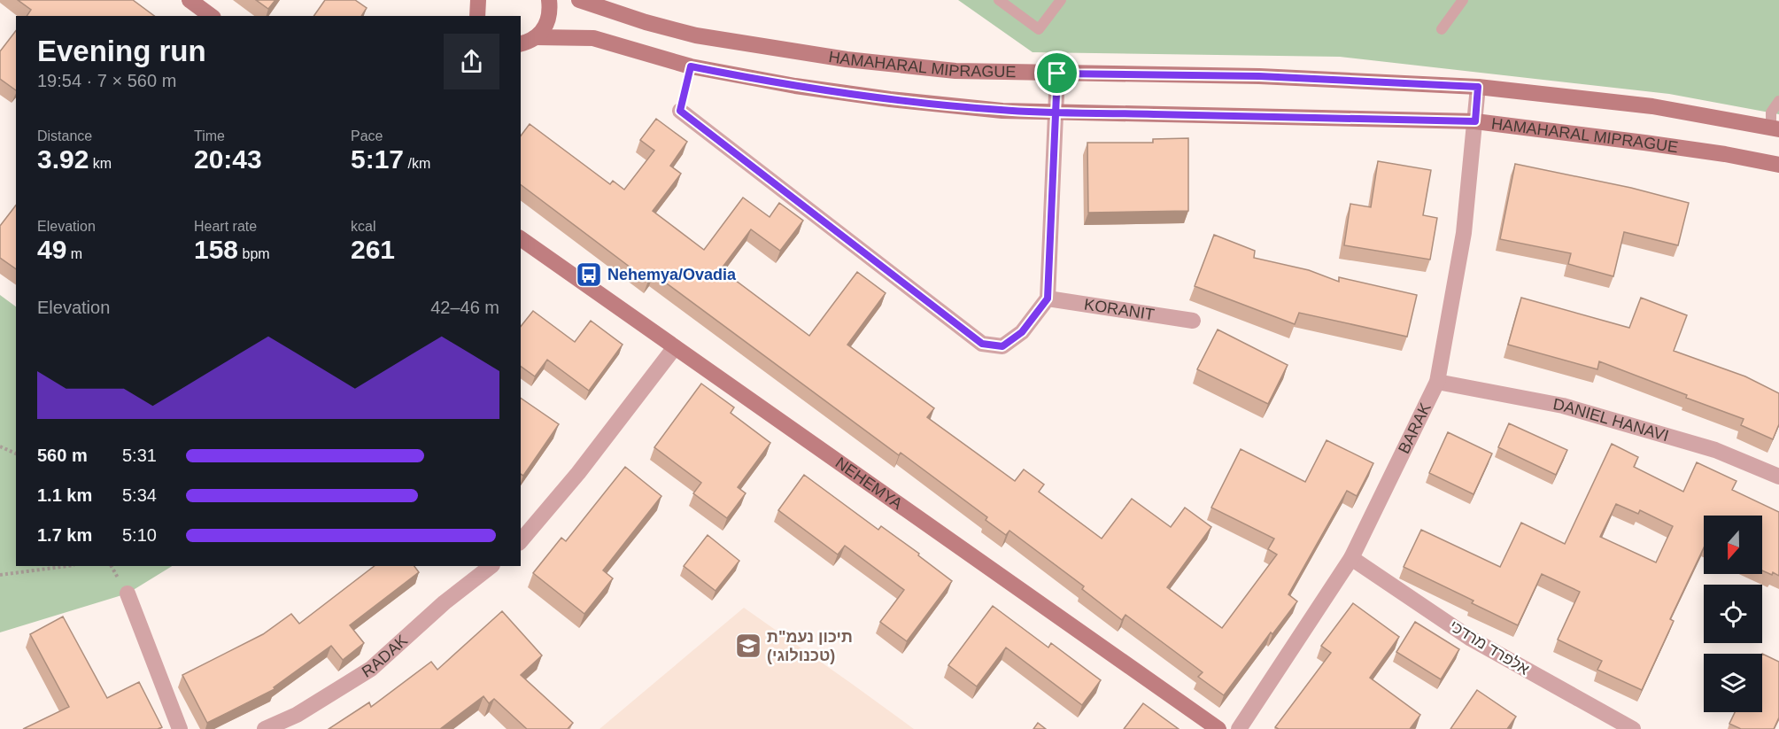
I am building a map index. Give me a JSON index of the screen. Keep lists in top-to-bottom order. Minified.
{"streets":{"street":["HAMAHARAL MIPRAGUE","KORANIT","DANIEL HANAVI","BARAK","NEHEMYA","אלפרד מרדכי","RADAK"]},"crossings":[["HAMAHARAL MIPRAGUE","BARAK"],["DANIEL HANAVI","BARAK"],["BARAK","אלפרד מרדכי"]],"places":{"bus stop":["Nehemya/Ovadia"],"school or university":["תיכון נעמ\"ת (טכנולוגי)"]},"north":"bottom","page":{"heading":["Evening run","19:54 · 7 × 560 m"],"stats":[["Distance","3.92 km"],["Time","20:43"],["Pace","5:17 /km"],["Elevation","49 m"],["Heart rate","158 bpm"],["kcal","261"]],"chart":["Elevation","42–46 m"],"list":[{"name":"560 m","note":"5:31"},{"name":"1.1 km","note":"5:34"},{"name":"1.7 km","note":"5:10"}]}}
